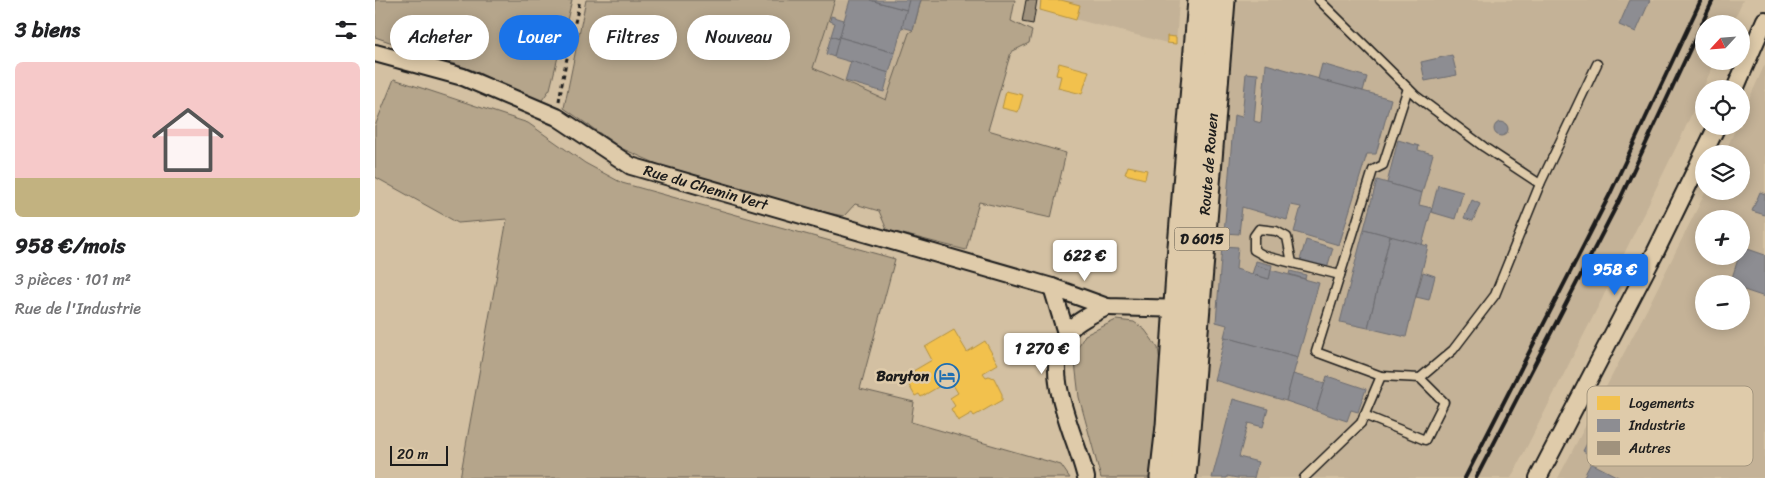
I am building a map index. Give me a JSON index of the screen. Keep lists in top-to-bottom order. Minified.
{"streets":{"main road":["Route de Rouen","D 6015"],"street":["Rue du Chemin Vert"]},"crossings":[["Route de Rouen","Rue du Chemin Vert"]],"places":{"hotel":["Baryton"]},"legend":["Logements","Industrie","Autres"],"scale_bar":"20 m","north":"bottom left","page":{"heading":"3 biens","map_buttons":["+","−"],"chip":["Acheter","Louer","Filtres","Nouveau"],"list":[{"name":"958 €/mois","note":"3 pièces · 101 m² · Rue de l'Industrie"}],"price":["622 €","958 €","1 270 €"],"scale":"20 m"}}
